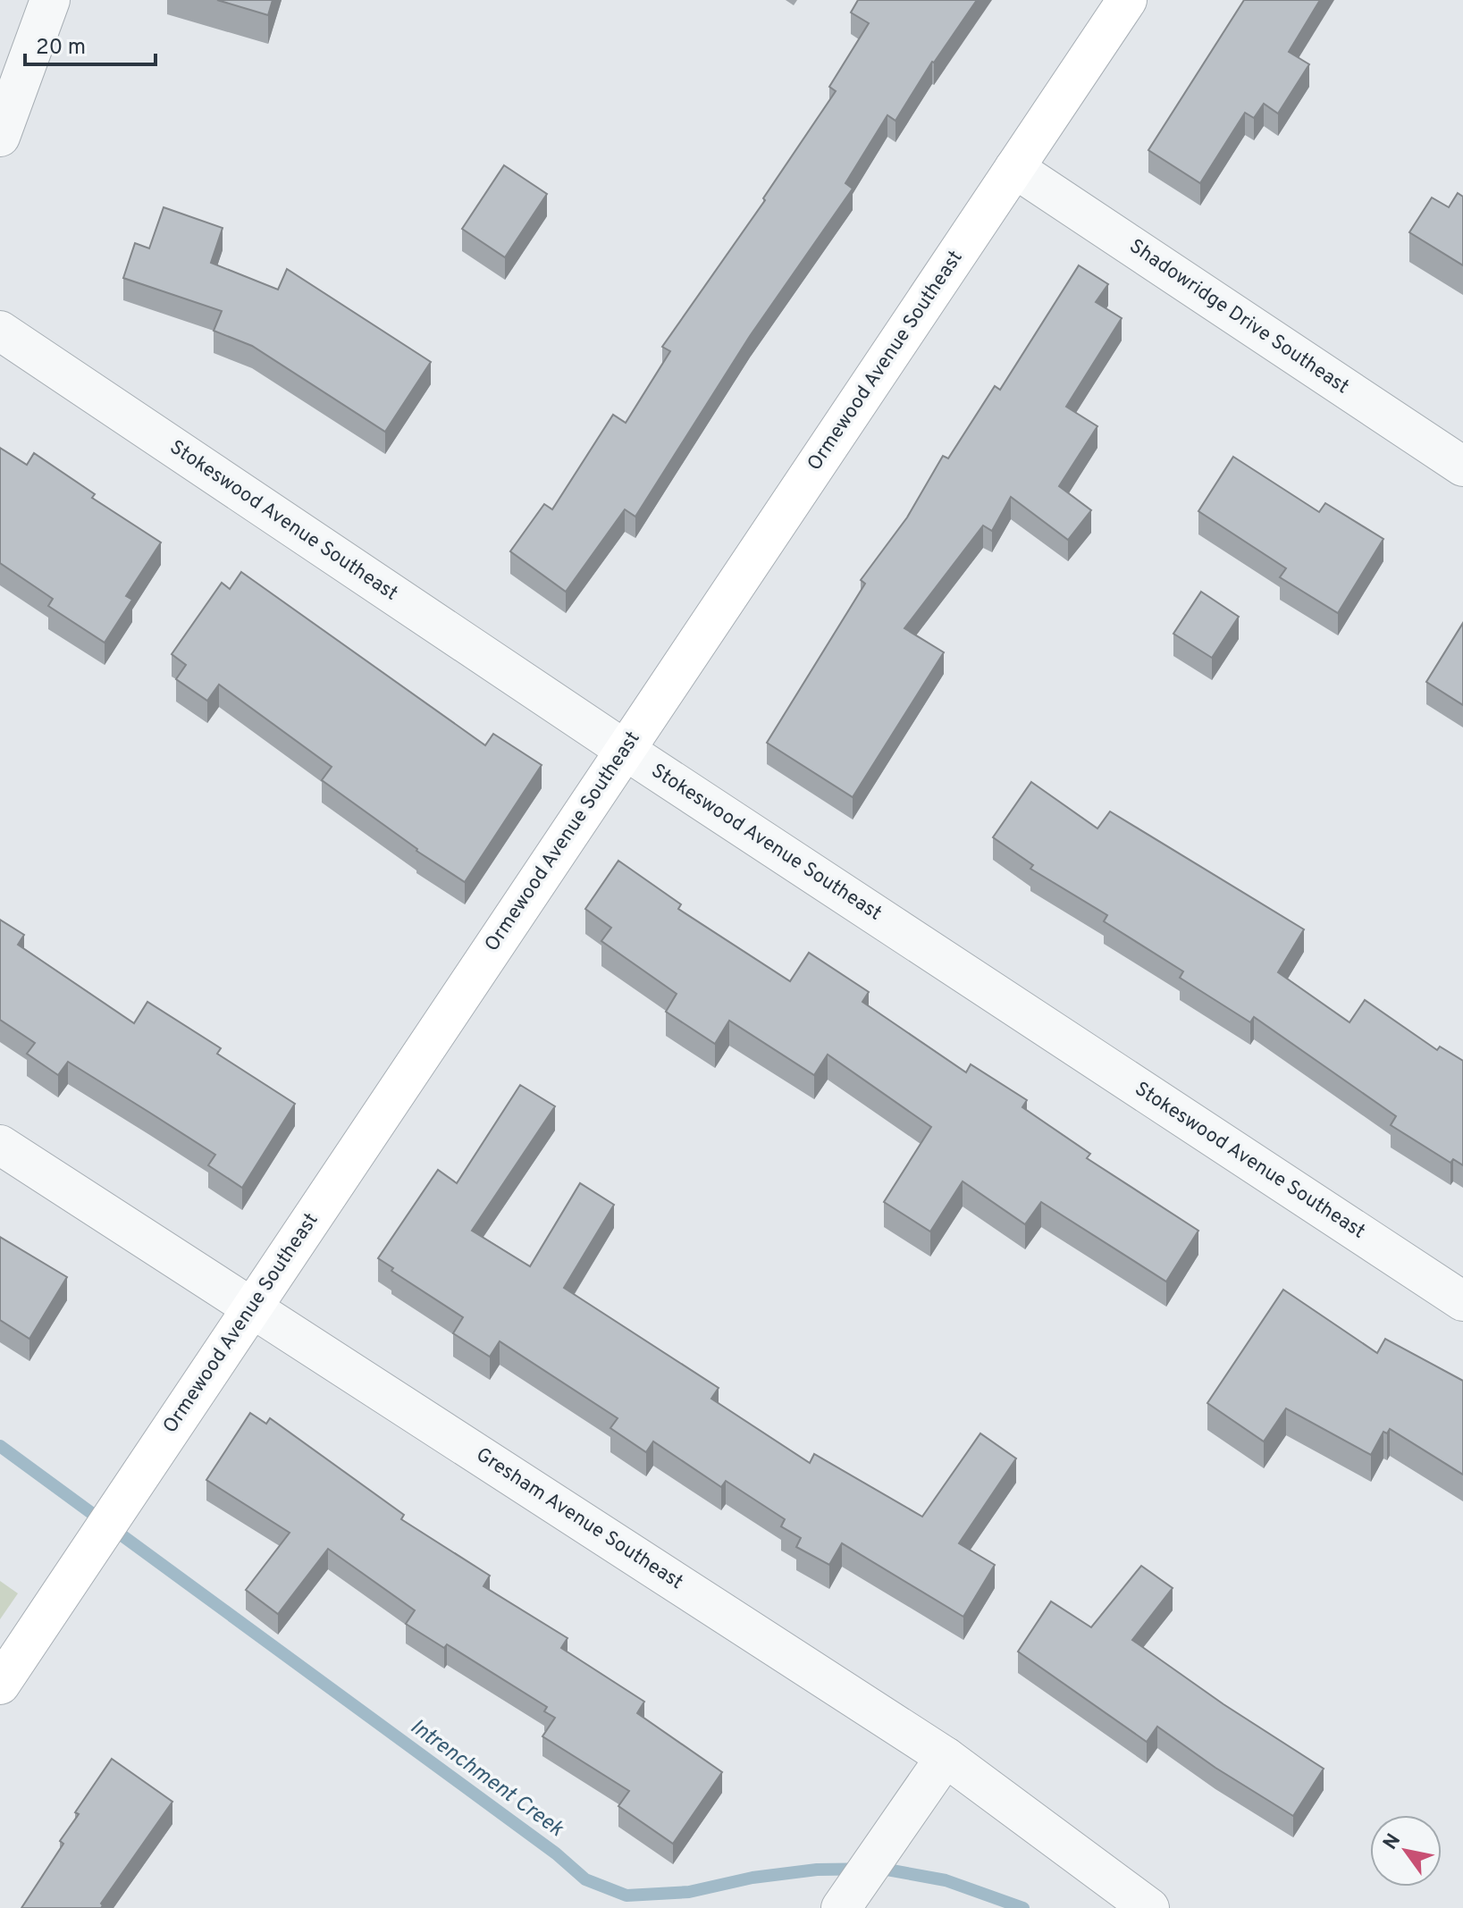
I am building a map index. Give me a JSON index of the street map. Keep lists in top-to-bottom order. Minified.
{"streets":{"street":["Shadowridge Drive Southeast","Ormewood Avenue Southeast","Stokeswood Avenue Southeast","Gresham Avenue Southeast"]},"crossings":[["Shadowridge Drive Southeast","Ormewood Avenue Southeast"],["Ormewood Avenue Southeast","Stokeswood Avenue Southeast"],["Ormewood Avenue Southeast","Gresham Avenue Southeast"]],"water":["Intrenchment Creek"],"scale_bar":"20 m","north":"top left"}
